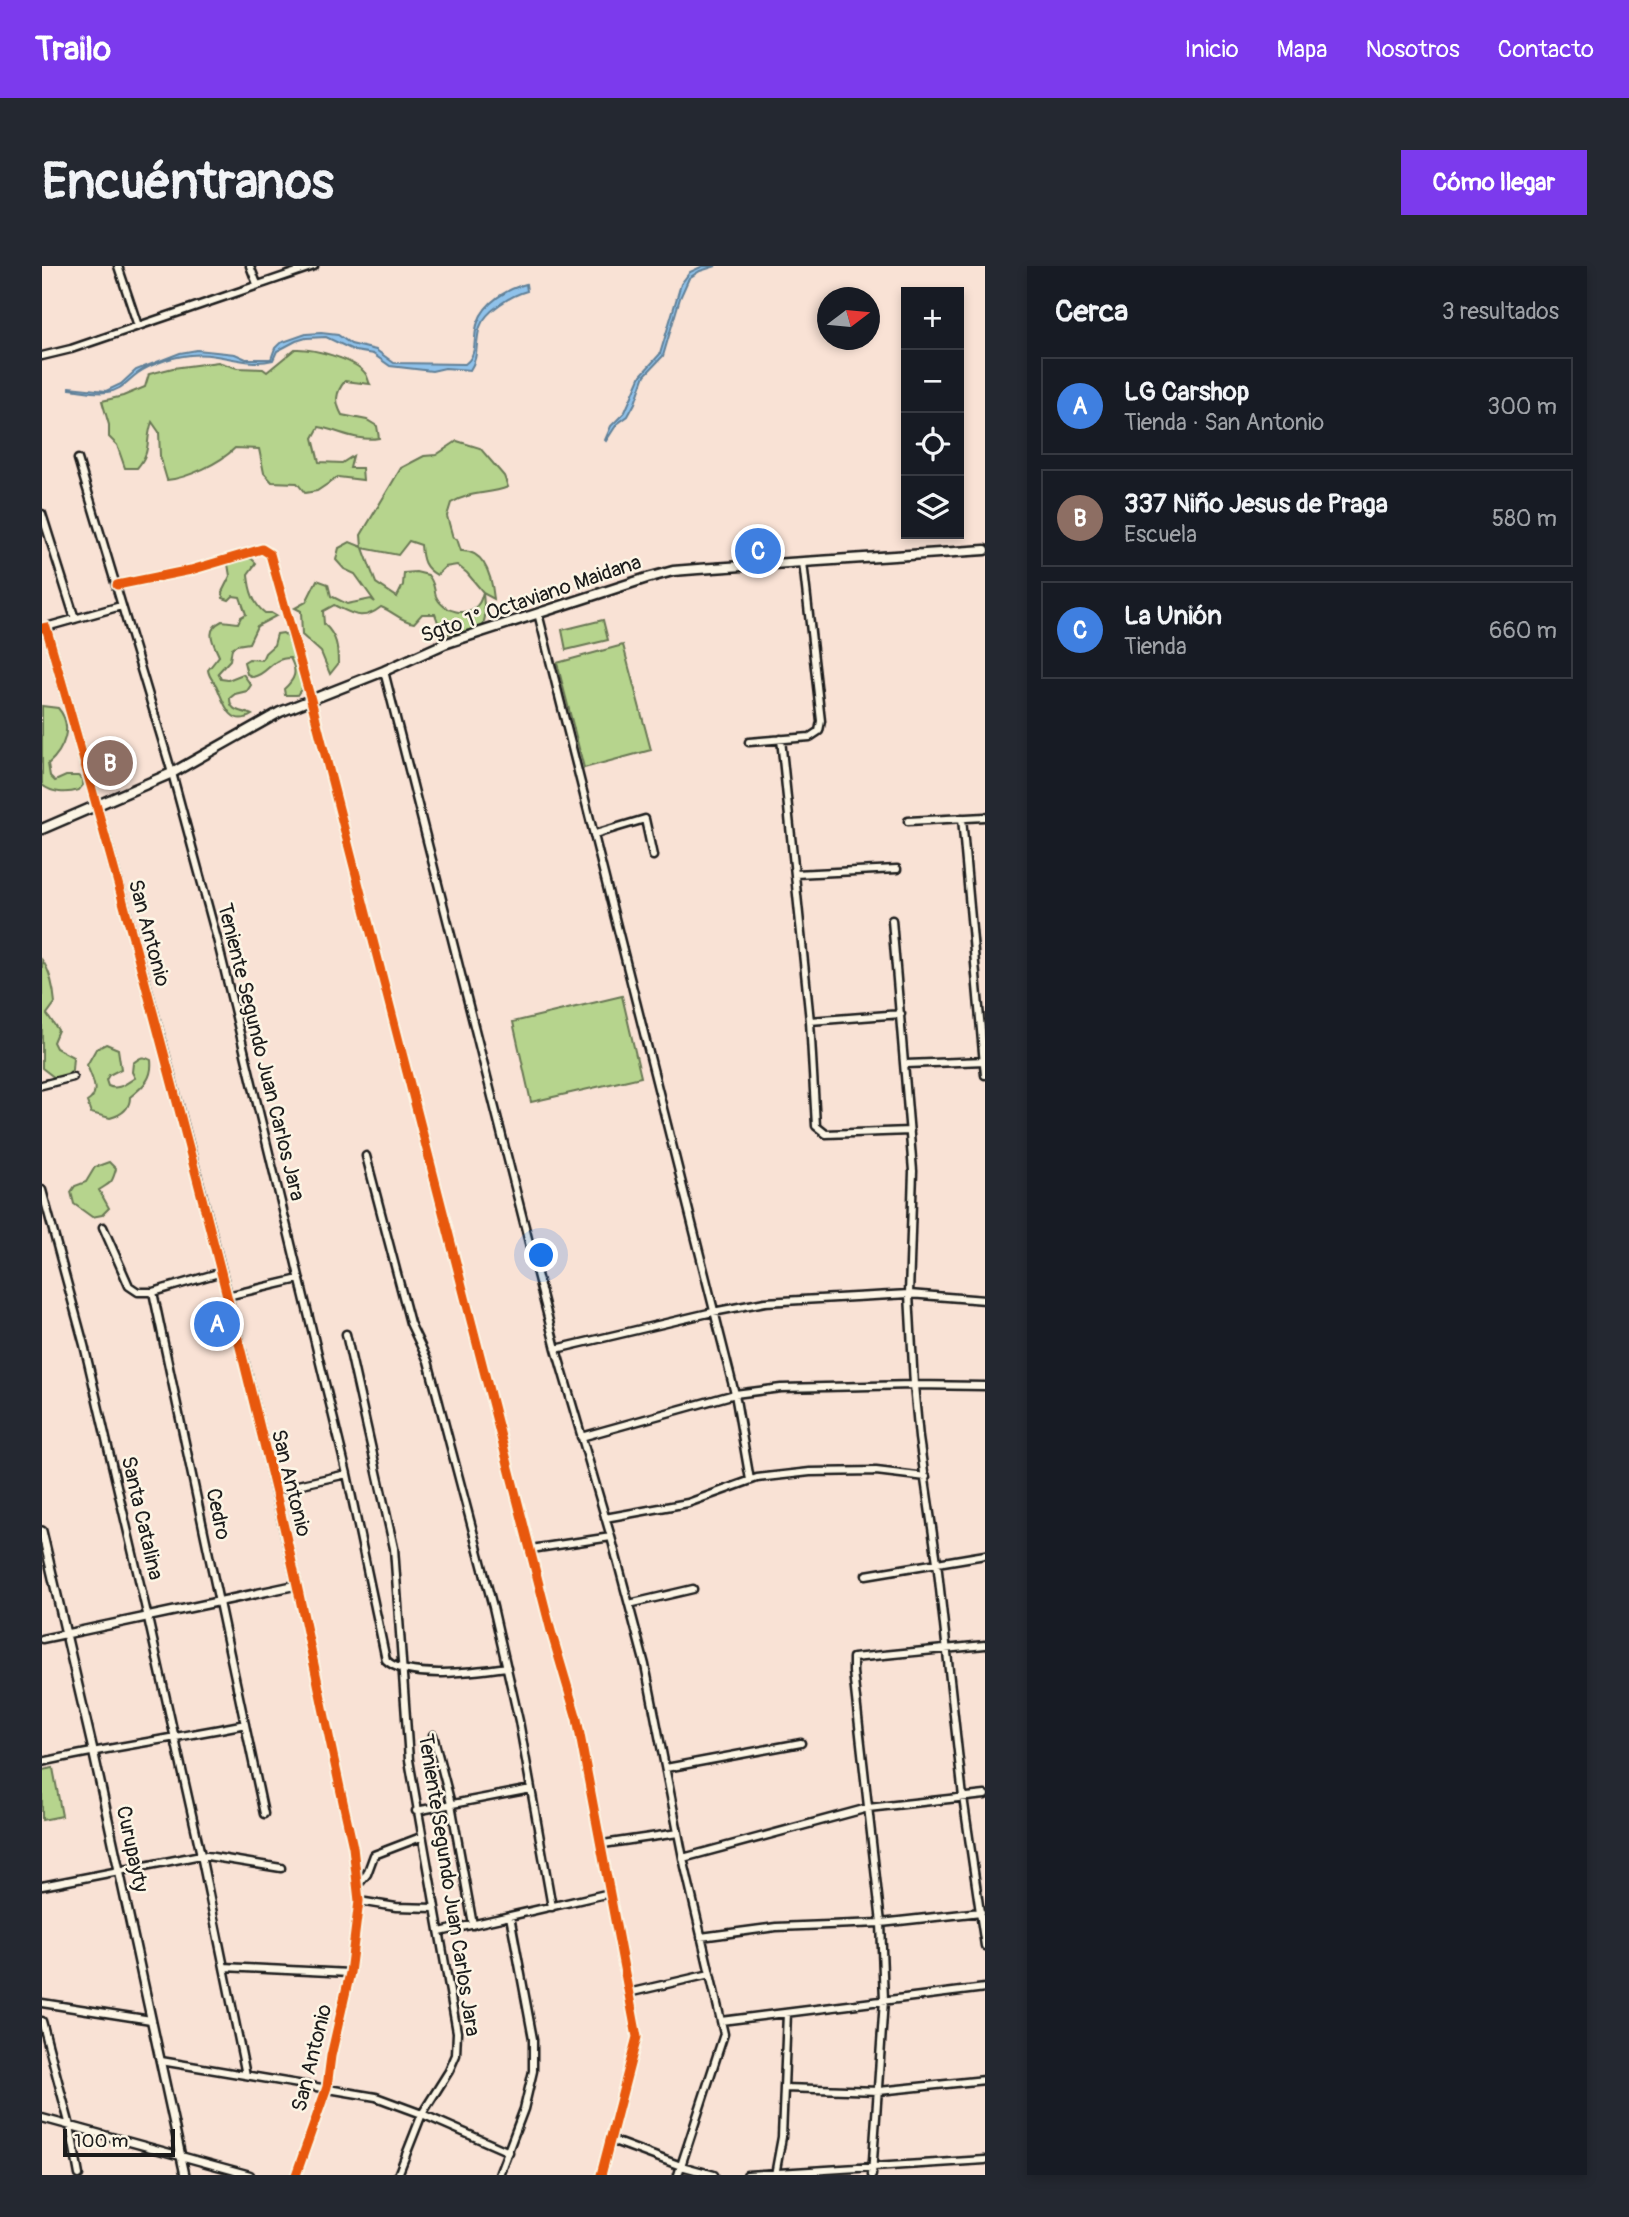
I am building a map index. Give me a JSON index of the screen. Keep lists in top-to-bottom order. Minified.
{"streets":{"main road":["Sgto 1° Octaviano Maidana"],"street":["San Antonio","Teniente Segundo Juan Carlos Jara","Cedro","Santa Catalina","Curupayty"]},"crossings":[["Sgto 1° Octaviano Maidana","San Antonio"],["Sgto 1° Octaviano Maidana","Teniente Segundo Juan Carlos Jara"]],"scale_bar":"100 m","north":"right","page":{"header":"Trailo","nav":["Inicio","Mapa","Nosotros","Contacto"],"buttons":"Cómo llegar","title":"Encuéntranos","heading":["Cerca","3 resultados"],"map_buttons":["+","−"],"list":[{"mark":"A","name":"LG Carshop","note":"Tienda · San Antonio","value":"300 m"},{"mark":"B","name":"337 Niño Jesus de Praga","note":"Escuela","value":"580 m"},{"mark":"C","name":"La Unión","note":"Tienda","value":"660 m"}],"pins":["C","B","A"],"scale":"100 m"}}
